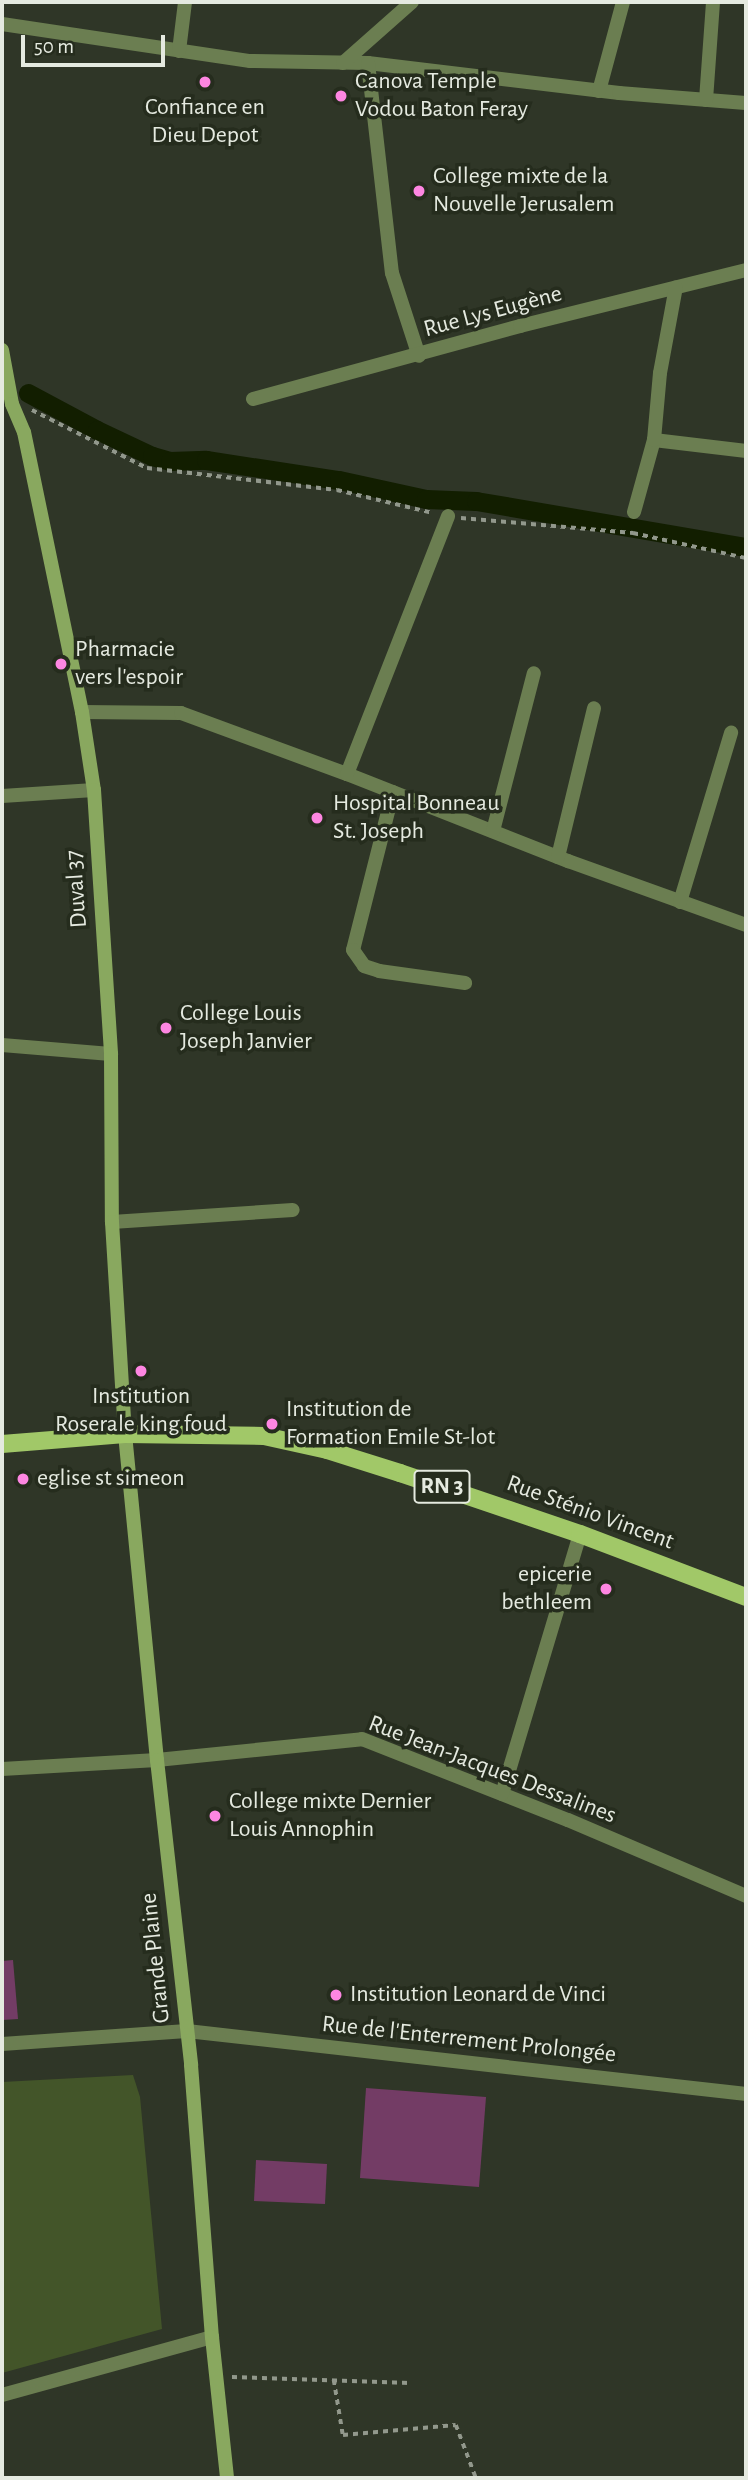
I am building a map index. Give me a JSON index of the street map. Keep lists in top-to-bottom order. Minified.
{"streets":{"main road":["RN 3","Rue Sténio Vincent"],"street":["Rue Lys Eugène","Duval 37","Rue Jean-Jacques Dessalines","Grande Plaine","Rue de l'Enterrement Prolongée"]},"crossings":[["Duval 37","Rue Sténio Vincent"],["Duval 37","Grande Plaine"],["Rue Sténio Vincent","Grande Plaine"],["Rue Jean-Jacques Dessalines","Grande Plaine"],["Grande Plaine","Rue de l'Enterrement Prolongée"]],"places":["Confiance en Dieu Depot","Canova Temple Vodou Baton Feray","College mixte de la Nouvelle Jerusalem","Pharmacie vers l'espoir","Hospital Bonneau St. Joseph","College Louis Joseph Janvier","Institution Roserale king foud","Institution de Formation Emile St-lot","eglise st simeon","epicerie bethleem","College mixte Dernier Louis Annophin","Institution Leonard de Vinci"],"scale_bar":"50 m"}
